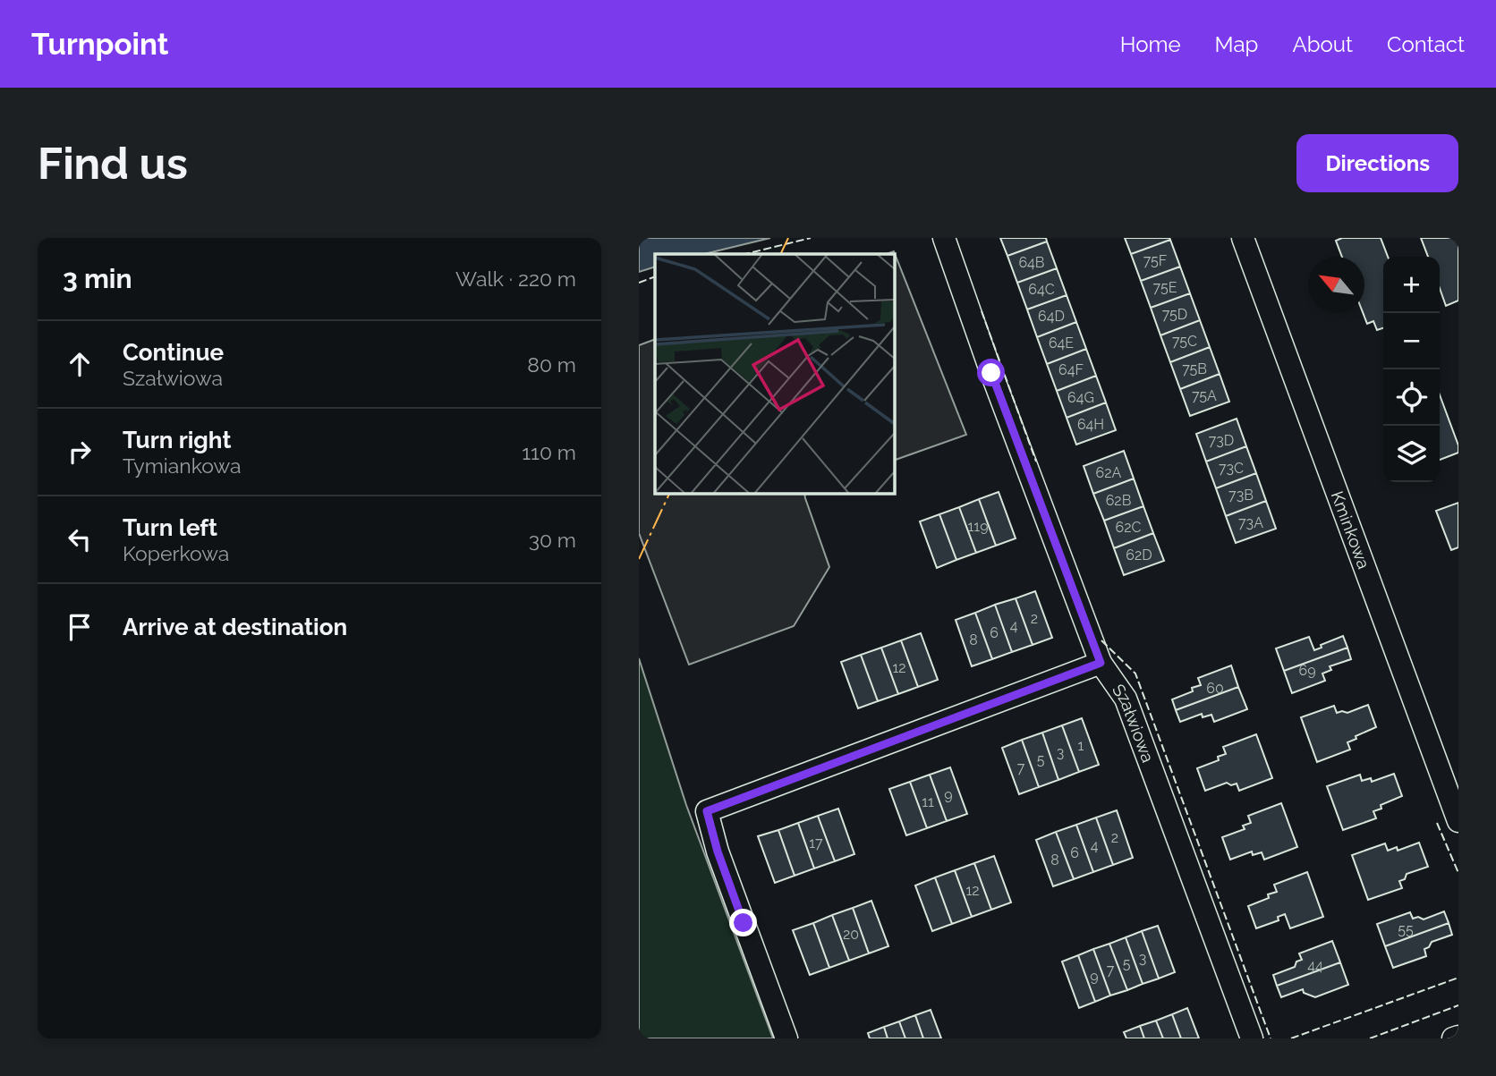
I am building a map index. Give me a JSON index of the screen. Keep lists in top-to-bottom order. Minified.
{"streets":{"street":["Kminkowa","Szałwiowa"]},"house_numbers":["75F","64B","75E","64C","75D","64D","75C","64E","75B","64F","75A","64G","64H","73D","73C","62A","73B","62B","73A","119","62C","62D","2","4","6","8","12","69","60","1","3","5","7","9","11","2","17","4","6","8","12","55","20","3","5","44","7","9"],"north":"top left","page":{"header":"Turnpoint","nav":["Home","Map","About","Contact"],"buttons":"Directions","title":"Find us","heading":["3 min","Walk · 220 m"],"map_buttons":["+","−"],"list":[["Continue","Szałwiowa","80 m"],["Turn right","Tymiankowa","110 m"],["Turn left","Koperkowa","30 m"],"Arrive at destination"]}}
